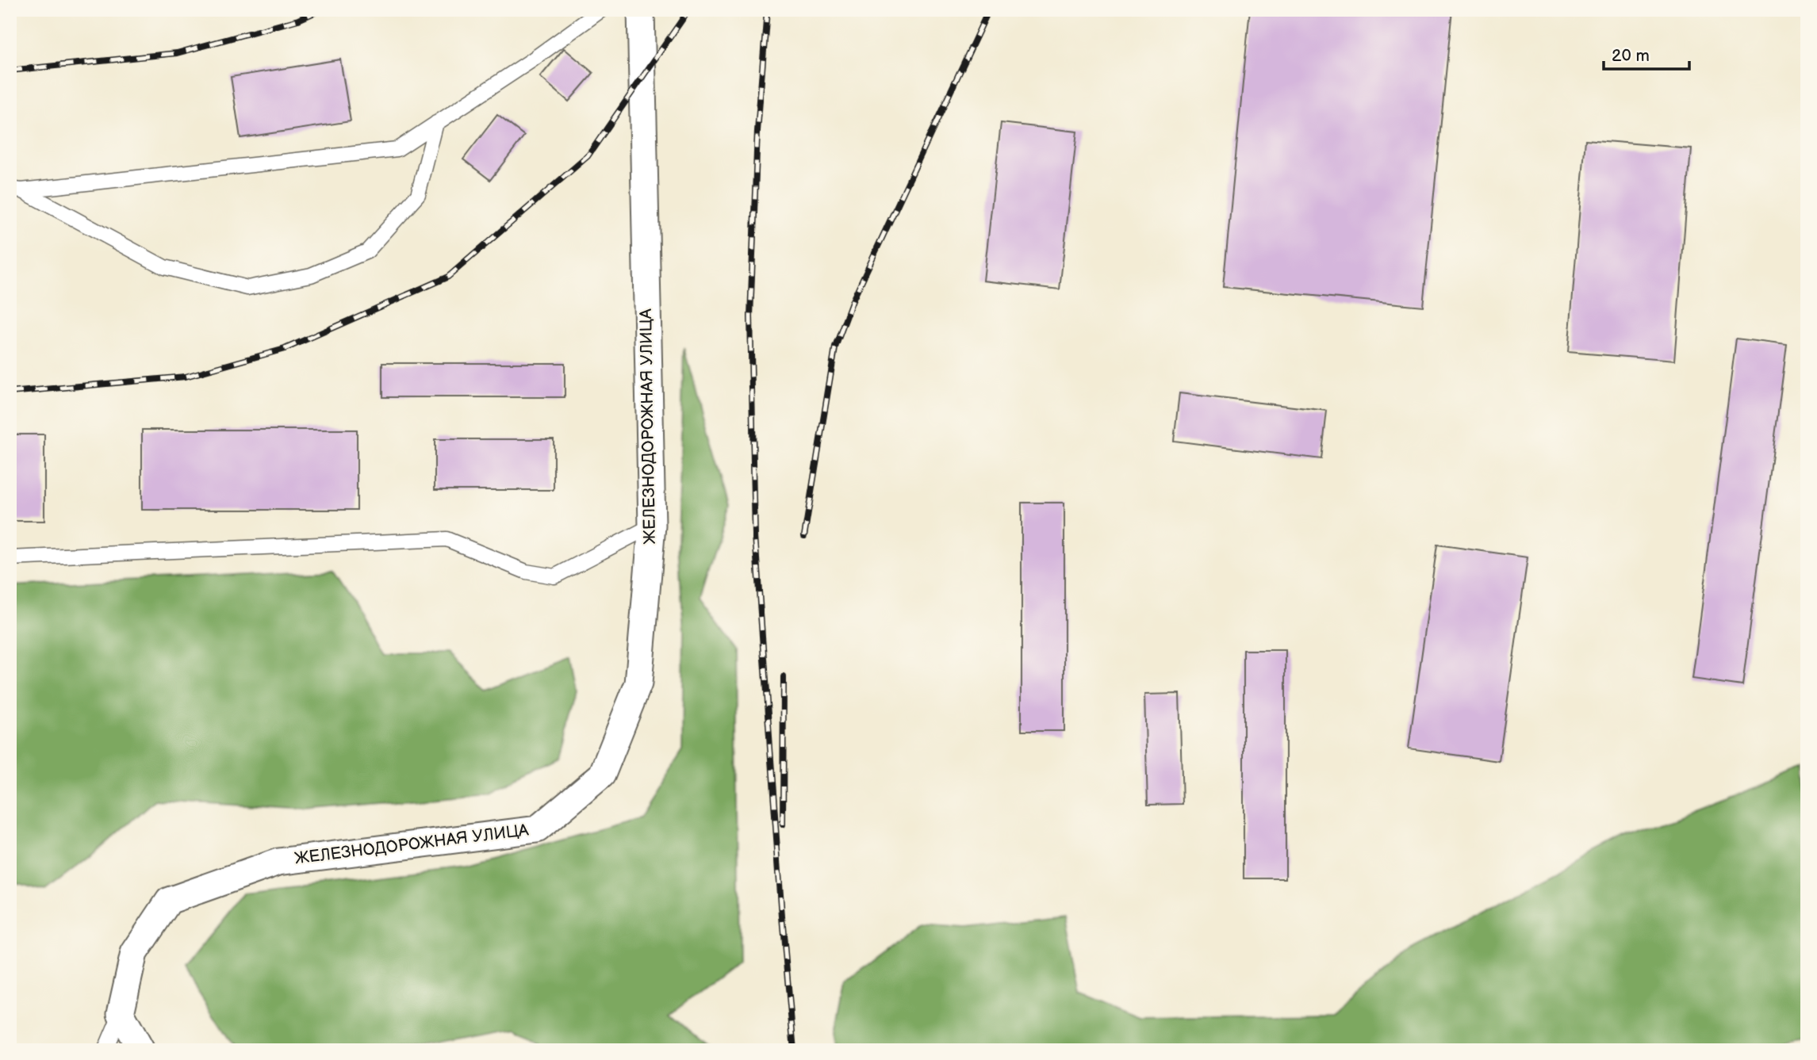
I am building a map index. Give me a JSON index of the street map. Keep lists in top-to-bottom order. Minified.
{"streets":{"street":["ЖЕЛЕЗНОДОРОЖНАЯ УЛИЦА"]},"scale_bar":"20 m"}
